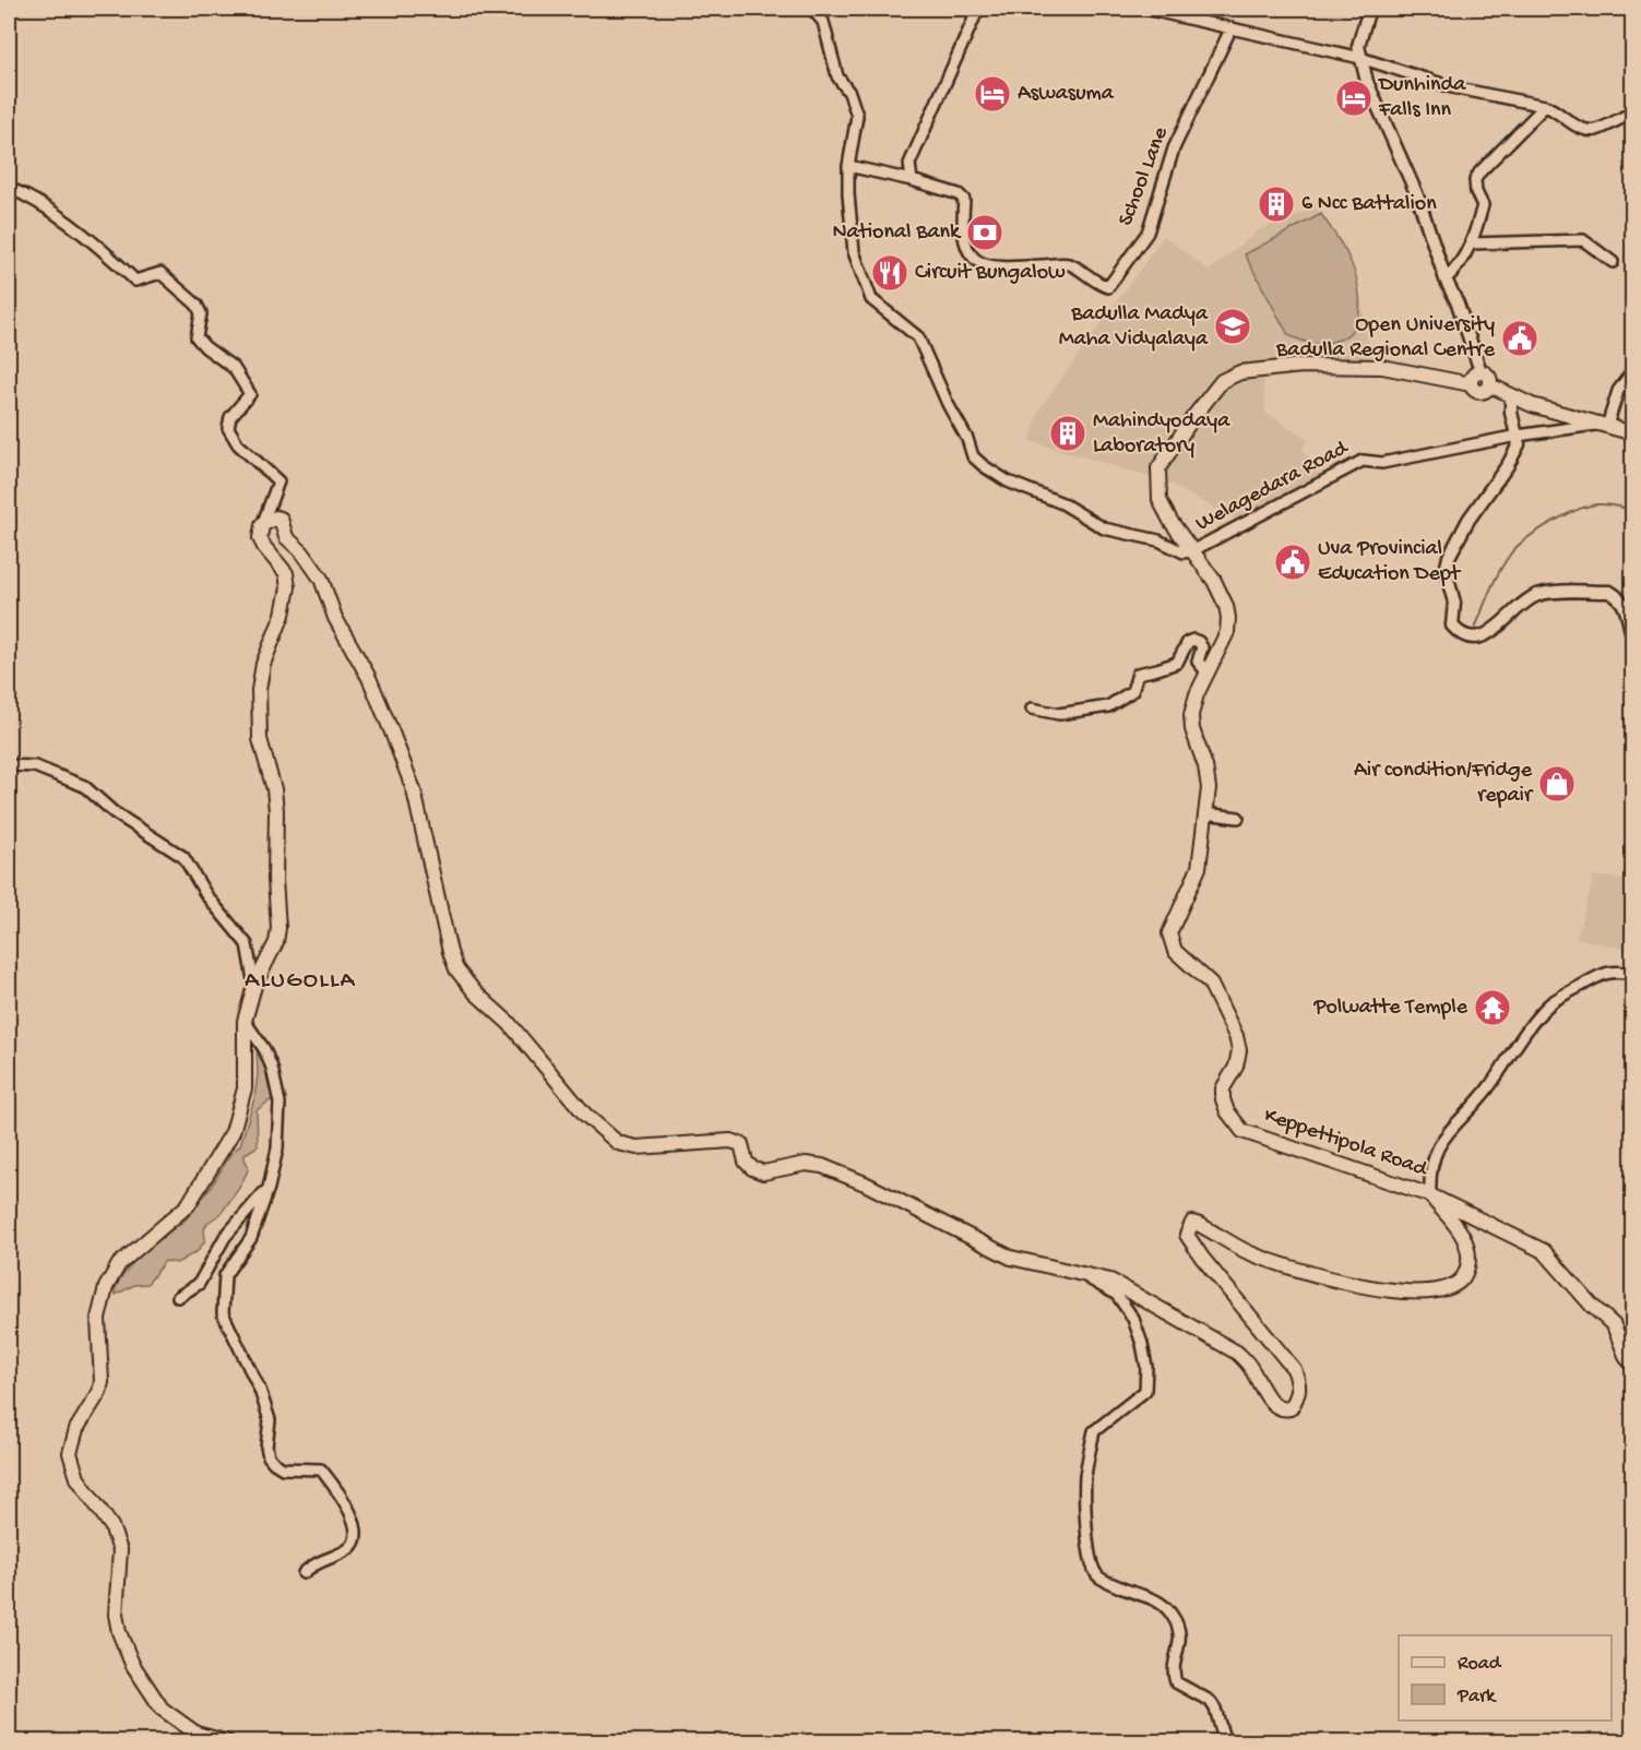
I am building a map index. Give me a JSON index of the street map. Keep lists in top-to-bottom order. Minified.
{"streets":{"main road":["Keppettipola Road"],"street":["School Lane","Welagedara Road"]},"crossings":[["School Lane","Welagedara Road"],["Welagedara Road","Keppettipola Road"]],"districts":["ALUGOLLA"],"places":{"hotel":["Aswasuma","Dunhinda Falls Inn"],"building":["6 Ncc Battalion","Mahindyodaya Laboratory"],"bank":["National Bank"],"restaurant":["Circuit Bungalow"],"school or university":["Badulla Madya Maha Vidyalaya"],"public building":["Open University Badulla Regional Centre","Uva Provincial Education Dept"],"shop":["Air condition/Fridge repair"],"temple":["Polwatte Temple"]},"legend":["Road","Park"]}
